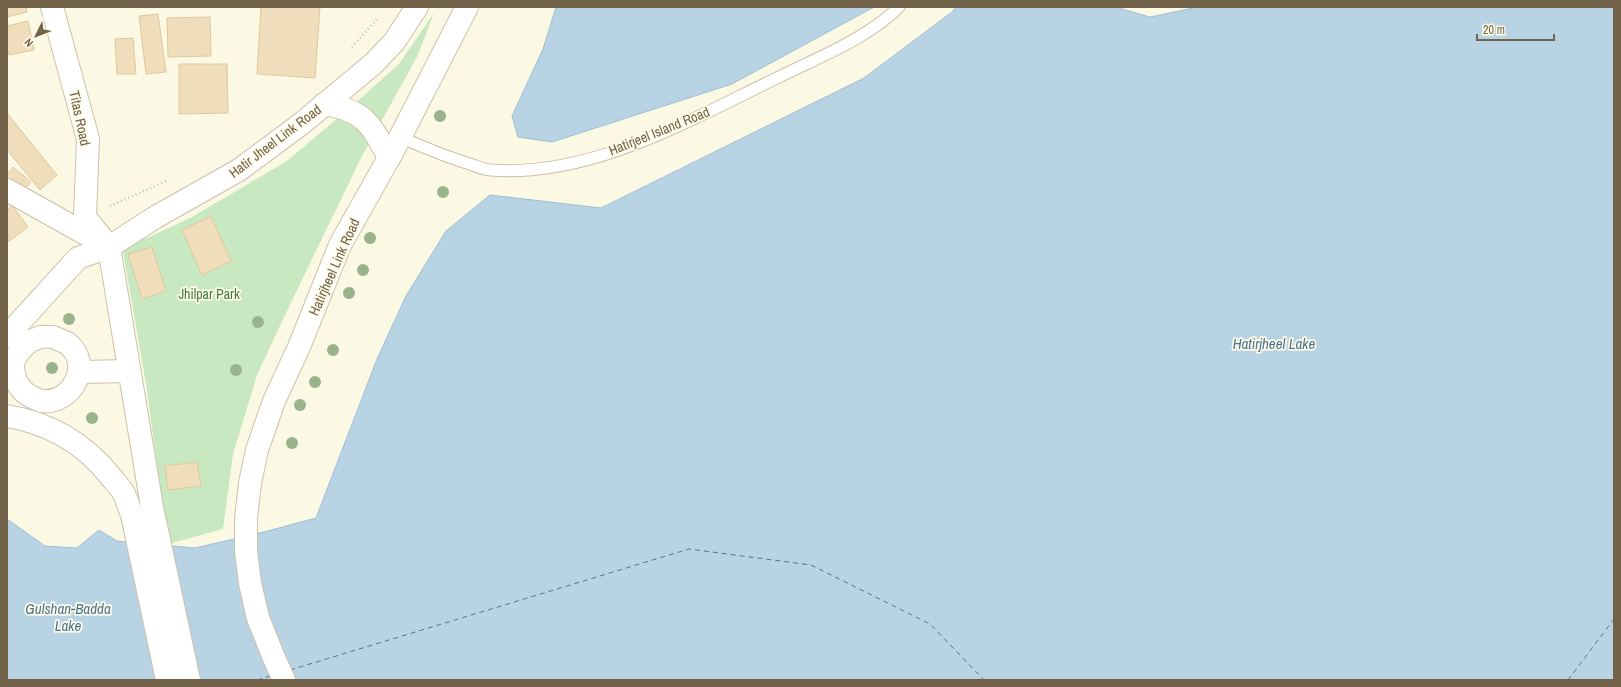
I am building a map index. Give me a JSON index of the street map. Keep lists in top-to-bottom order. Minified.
{"streets":{"street":["Titas Road","Hatir Jheel Link Road","Hatirjheel Link Road"],"lane":["Hatirjeel Island Road"]},"crossings":[["Hatirjeel Island Road","Hatirjheel Link Road"]],"water":["Hatirjheel Lake","Gulshan-Badda Lake"],"parks":["Jhilpar Park"],"scale_bar":"20 m","north":"bottom left"}
